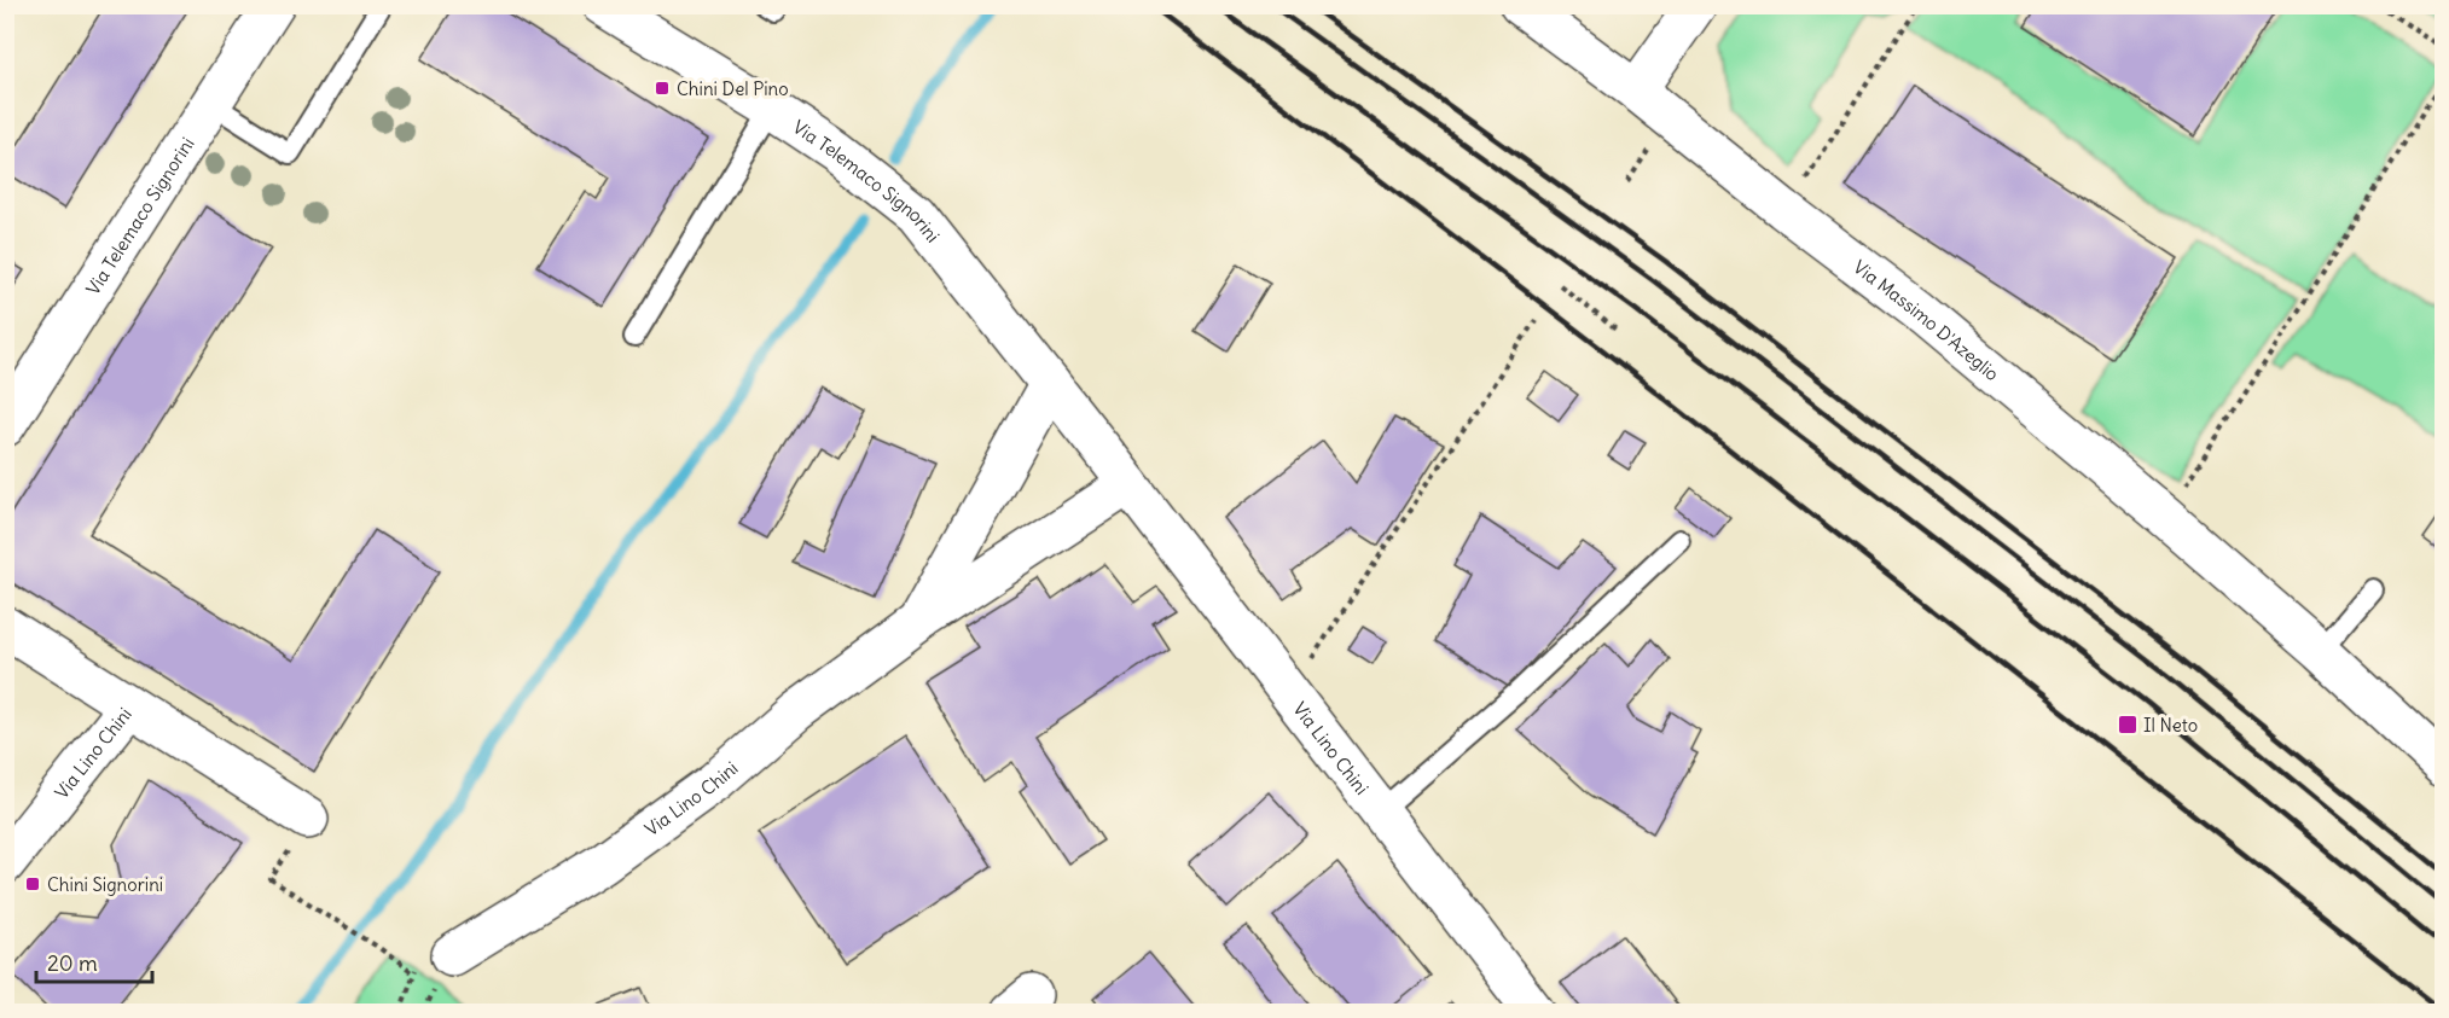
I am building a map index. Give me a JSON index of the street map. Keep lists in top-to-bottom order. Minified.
{"streets":{"street":["Via Telemaco Signorini","Via Massimo D'Azeglio","Via Lino Chini"]},"crossings":[["Via Telemaco Signorini","Via Lino Chini"]],"places":{"transit":["Chini Del Pino","Il Neto","Chini Signorini"]},"scale_bar":"20 m"}
